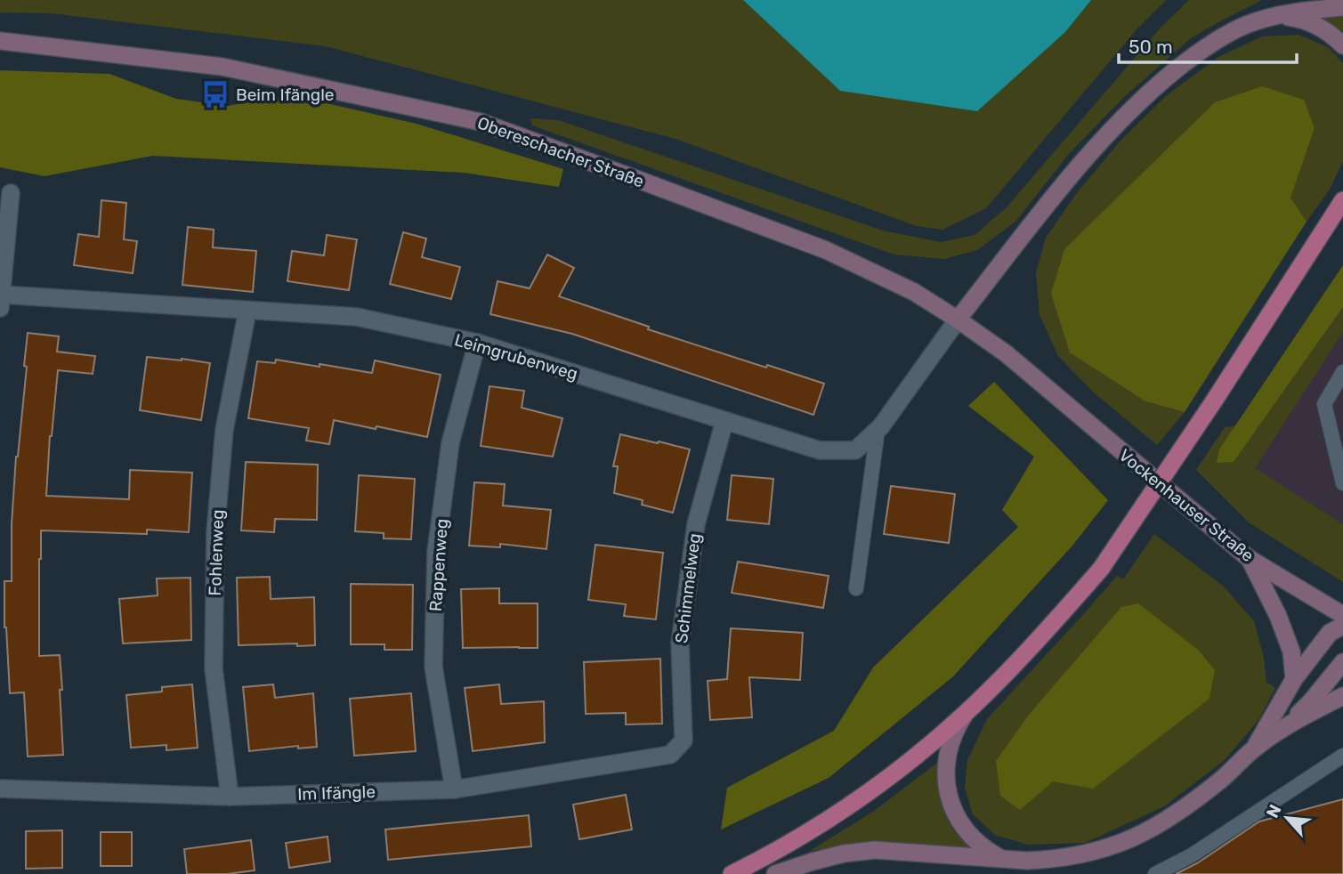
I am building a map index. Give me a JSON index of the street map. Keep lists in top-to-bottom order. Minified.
{"streets":{"main road":["Obereschacher Straße","Vockenhauser Straße"],"street":["Leimgrubenweg","Fohlenweg","Rappenweg","Schimmelweg","Im Ifängle"]},"crossings":[["Obereschacher Straße","Leimgrubenweg"],["Obereschacher Straße","Vockenhauser Straße"],["Leimgrubenweg","Fohlenweg"],["Leimgrubenweg","Rappenweg"],["Leimgrubenweg","Schimmelweg"],["Fohlenweg","Im Ifängle"],["Rappenweg","Im Ifängle"],["Schimmelweg","Im Ifängle"]],"places":{"bus stop":["Beim Ifängle"]},"scale_bar":"50 m","north":"top left"}
